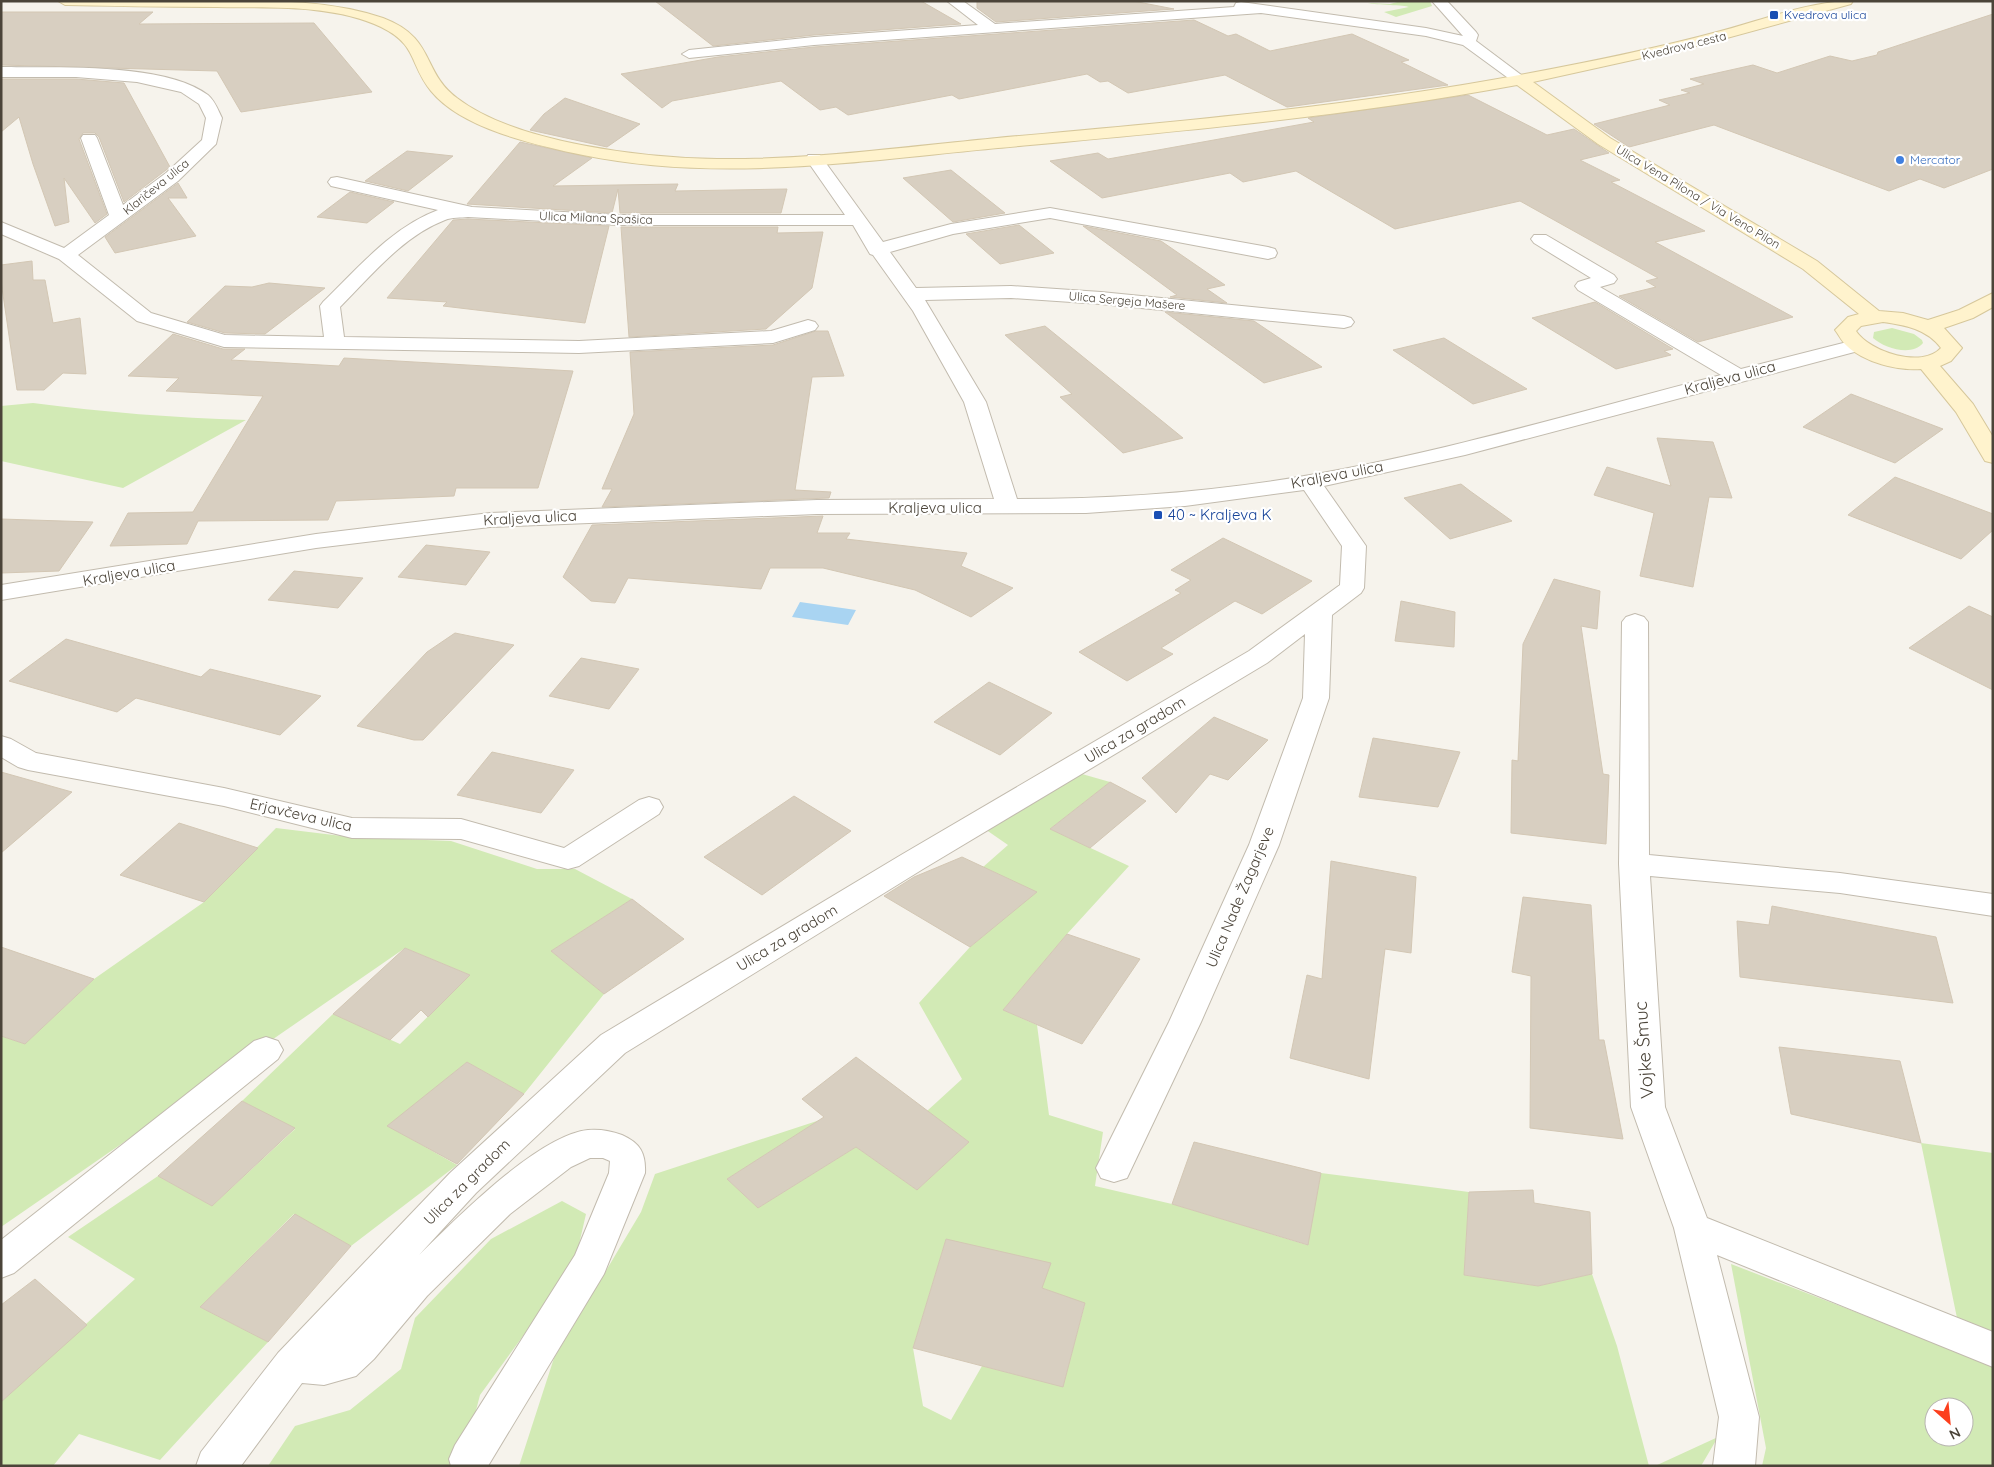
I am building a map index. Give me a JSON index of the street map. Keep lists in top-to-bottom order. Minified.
{"streets":{"street":["Kvedrova cesta","Klaričeva ulica","Ulica Vena Pilona / Via Veno Pilon","Ulica Milana Spašica","Ulica Sergeja Mašere","Kraljeva ulica","Ulica za gradom","Erjavčeva ulica","Ulica Nade Žagarjeve","Vojke Šmuc"]},"crossings":[["Kvedrova cesta","Ulica Vena Pilona / Via Veno Pilon"],["Kraljeva ulica","Ulica za gradom"],["Ulica za gradom","Ulica Nade Žagarjeve"]],"places":{"transit":["Kvedrova ulica","40 ~ Kraljeva K"],"other":["Mercator"]},"north":"bottom right"}
